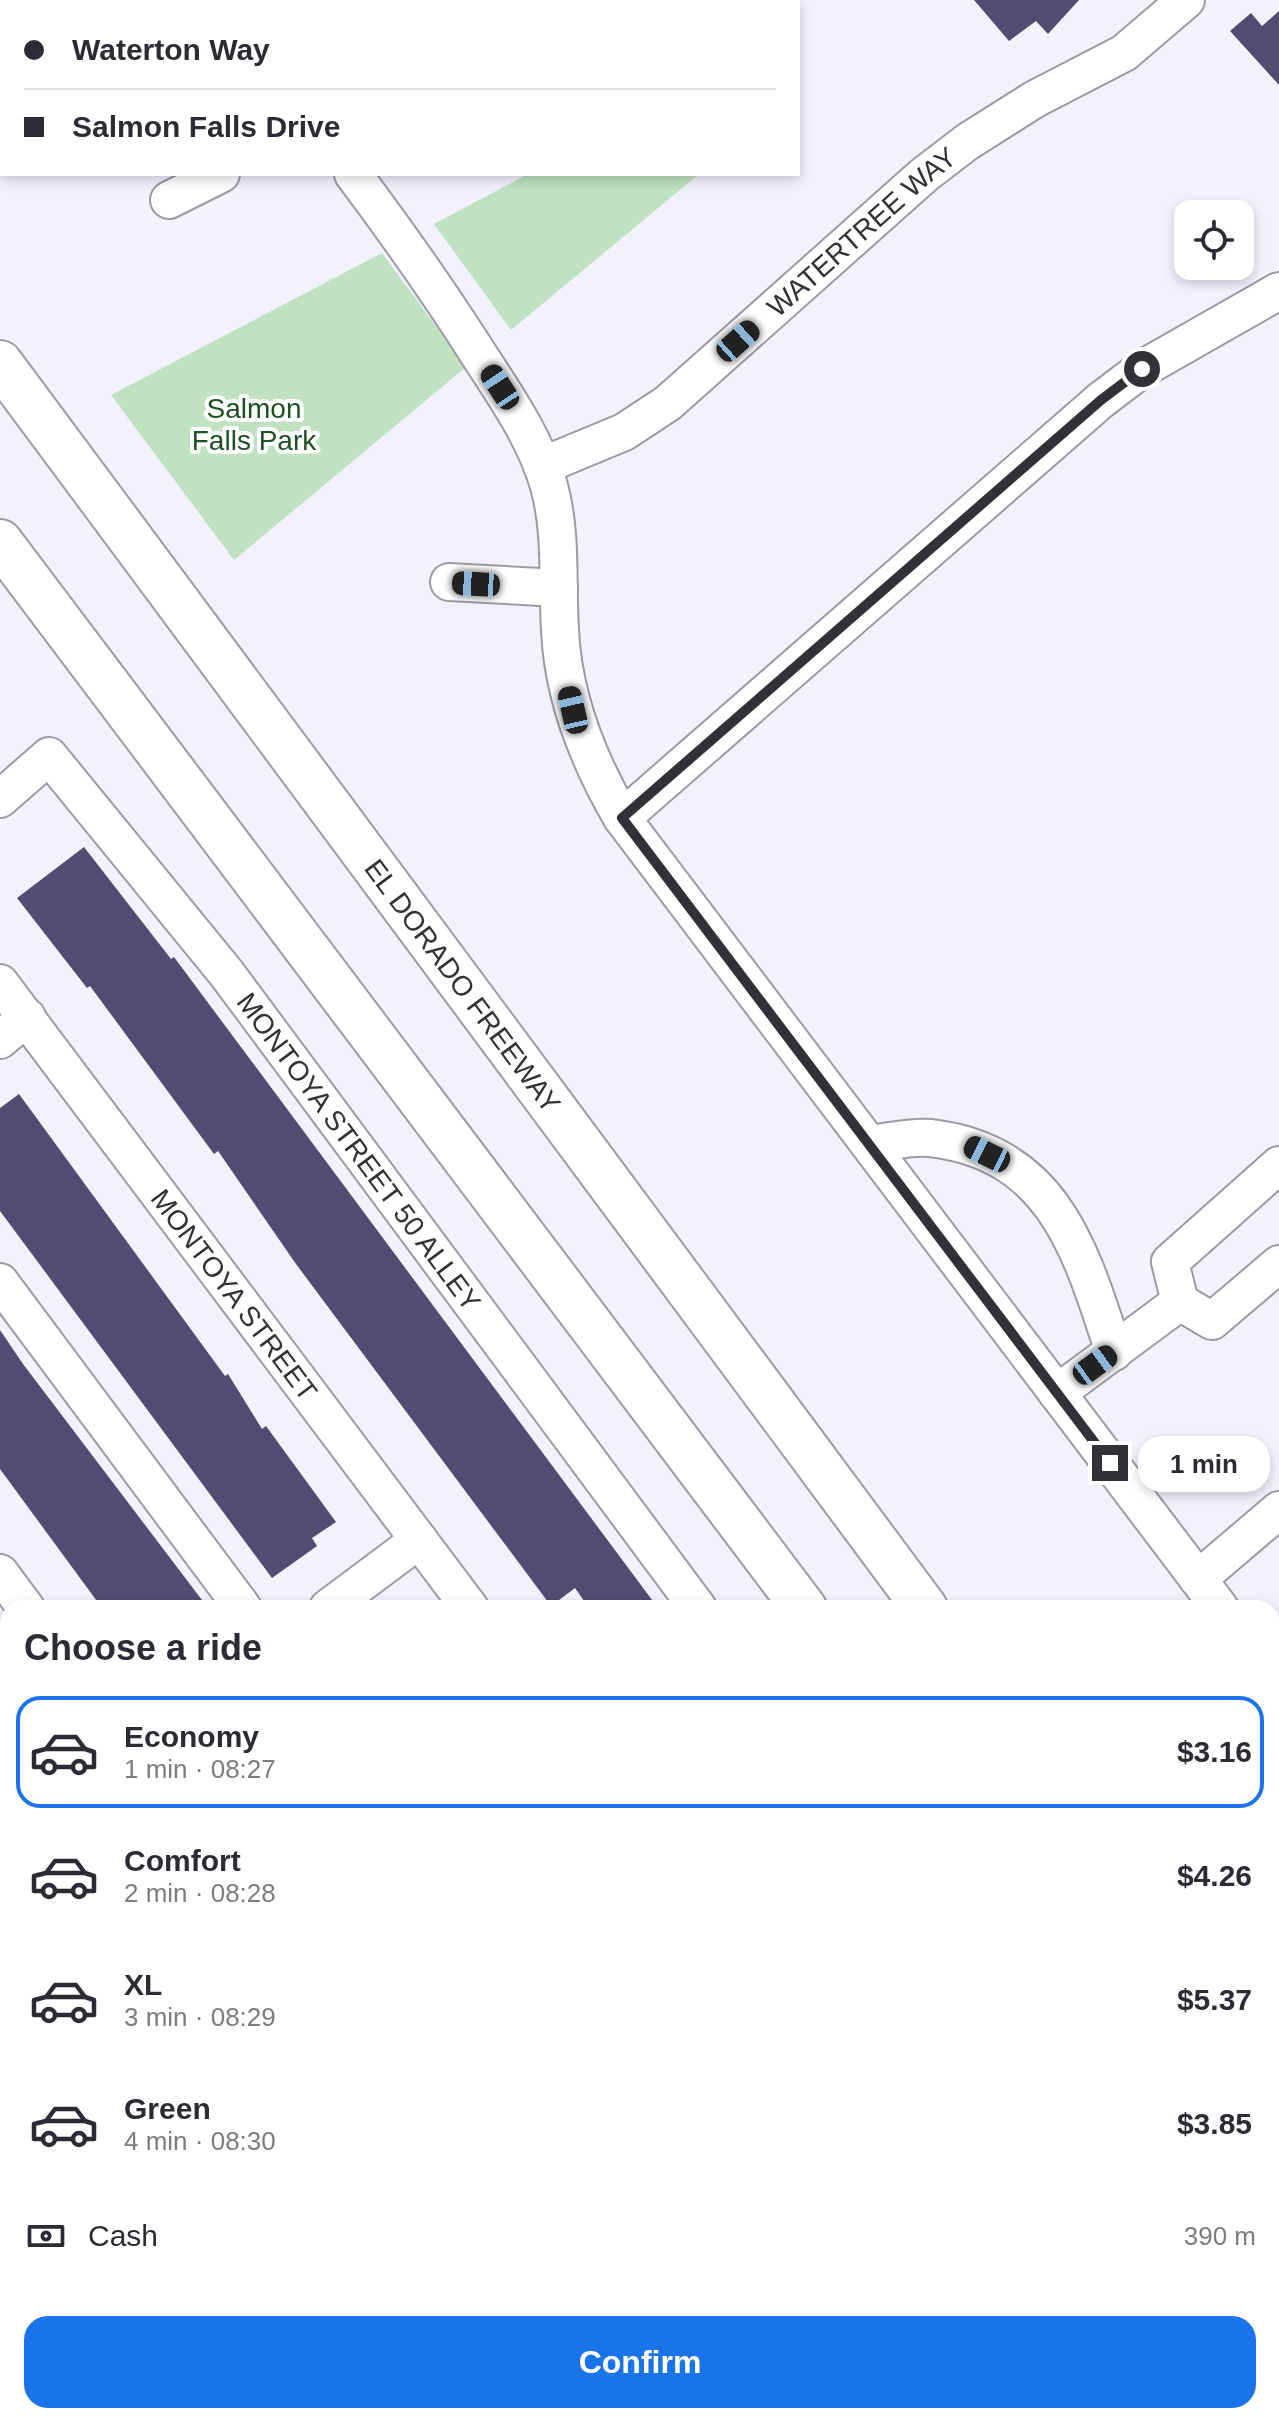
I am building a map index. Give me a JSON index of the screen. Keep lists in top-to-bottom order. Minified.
{"streets":{"main road":["EL DORADO FREEWAY"],"street":["WATERTREE WAY","MONTOYA STREET 50 ALLEY","MONTOYA STREET"]},"parks":["Salmon Falls Park"],"page":{"banner":["Waterton Way","Salmon Falls Drive"],"bubble":"1 min","heading":"Choose a ride","list":[{"name":"Economy","note":"1 min · 08:27","value":"$3.16"},{"name":"Comfort","note":"2 min · 08:28","value":"$4.26"},{"name":"XL","note":"3 min · 08:29","value":"$5.37"},{"name":"Green","note":"4 min · 08:30","value":"$3.85"}],"pay":["Cash","390 m"],"buttons":"Confirm"}}
